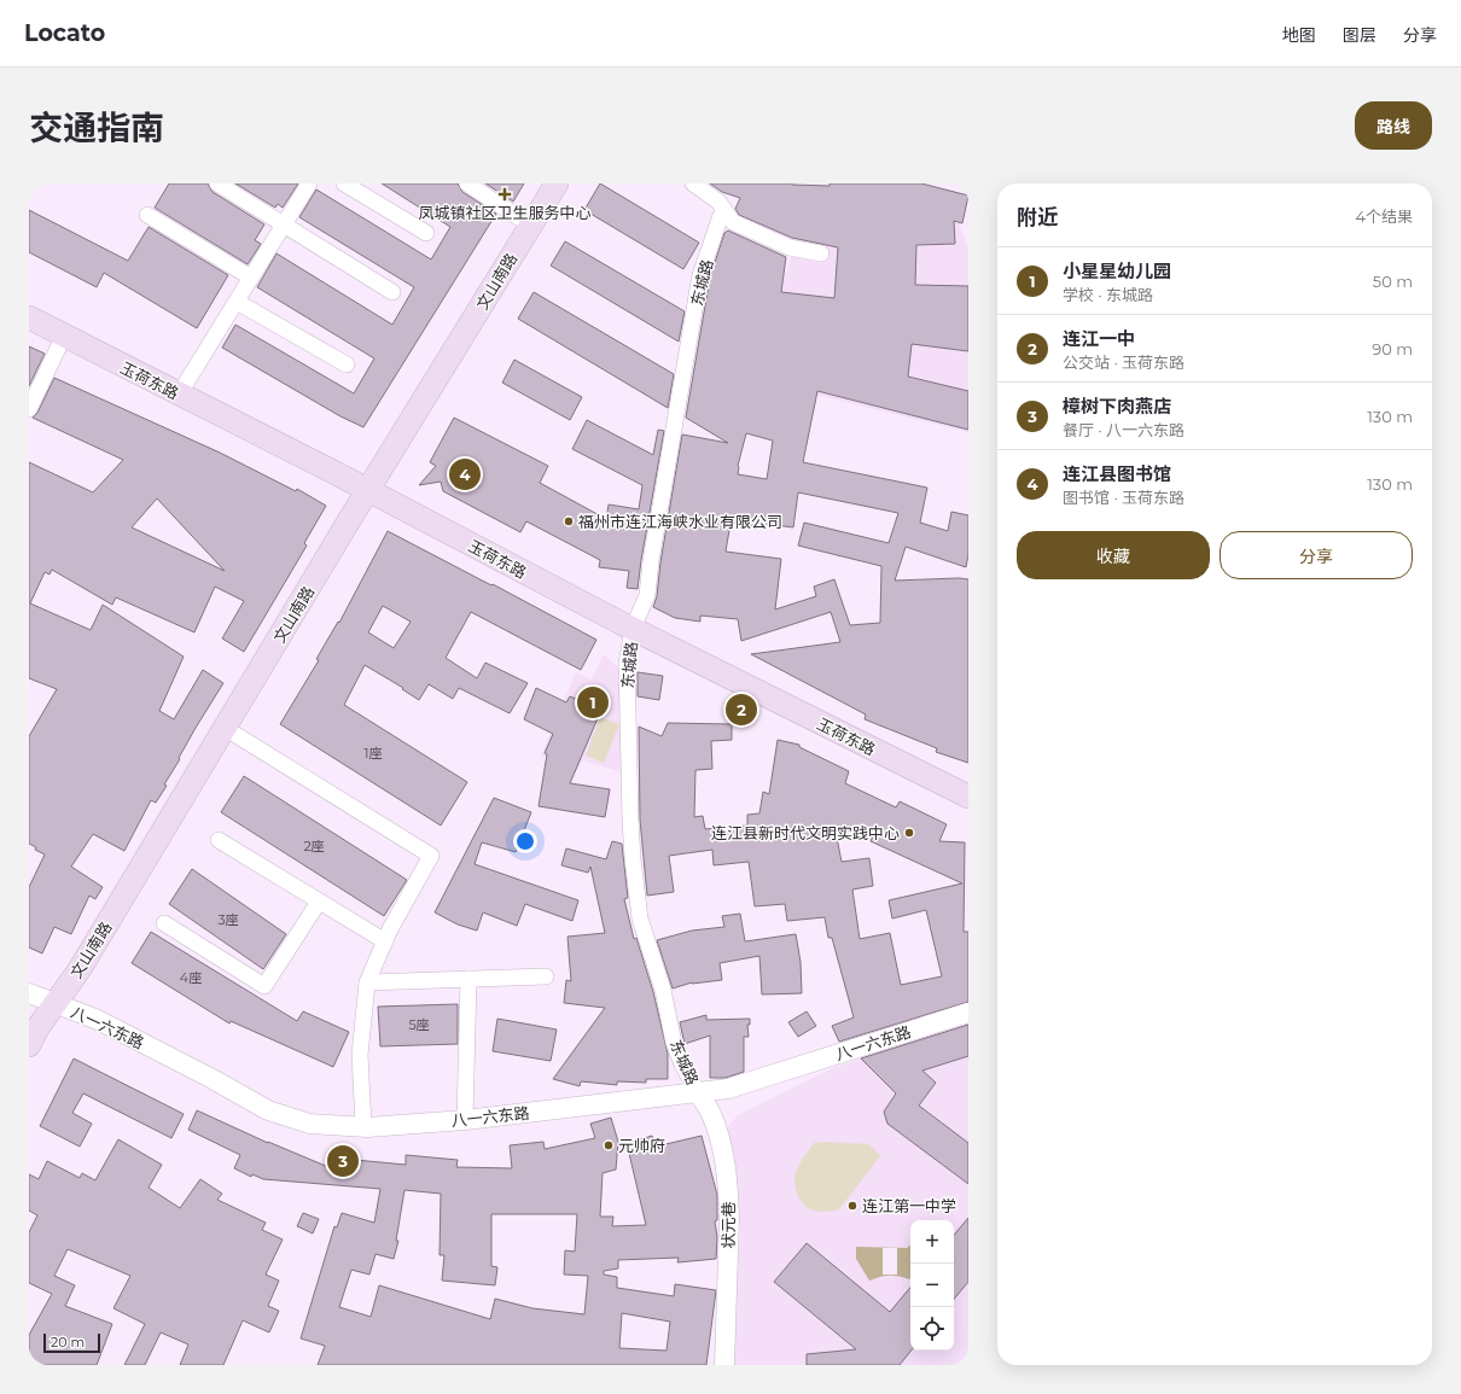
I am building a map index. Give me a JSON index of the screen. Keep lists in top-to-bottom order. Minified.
{"streets":{"main road":["文山南路","玉荷东路"],"street":["东城路","八一六东路","状元巷"]},"crossings":[["文山南路","玉荷东路"],["文山南路","八一六东路"],["东城路","玉荷东路"],["东城路","八一六东路"],["东城路","状元巷"],["八一六东路","状元巷"]],"places":{"health":["凤城镇社区卫生服务中心"],"other":["福州市连江海峡水业有限公司","连江县新时代文明实践中心","元帅府","连江第一中学"]},"house_numbers":["1座","2座","3座","4座","5座"],"scale_bar":"20 m","page":{"header":"Locato","nav":["地图","图层","分享"],"title":"交通指南","buttons":["路线",["收藏","分享"]],"heading":["附近","4个结果"],"list":[{"mark":"1","name":"小星星幼儿园","note":"学校 · 东城路","value":"50 m"},{"mark":"2","name":"连江一中","note":"公交站 · 玉荷东路","value":"90 m"},{"mark":"3","name":"樟树下肉燕店","note":"餐厅 · 八一六东路","value":"130 m"},{"mark":"4","name":"连江县图书馆","note":"图书馆 · 玉荷东路","value":"130 m"}],"pins":["4","1","2","3"],"map_buttons":["+","−"],"scale":"20 m"}}
